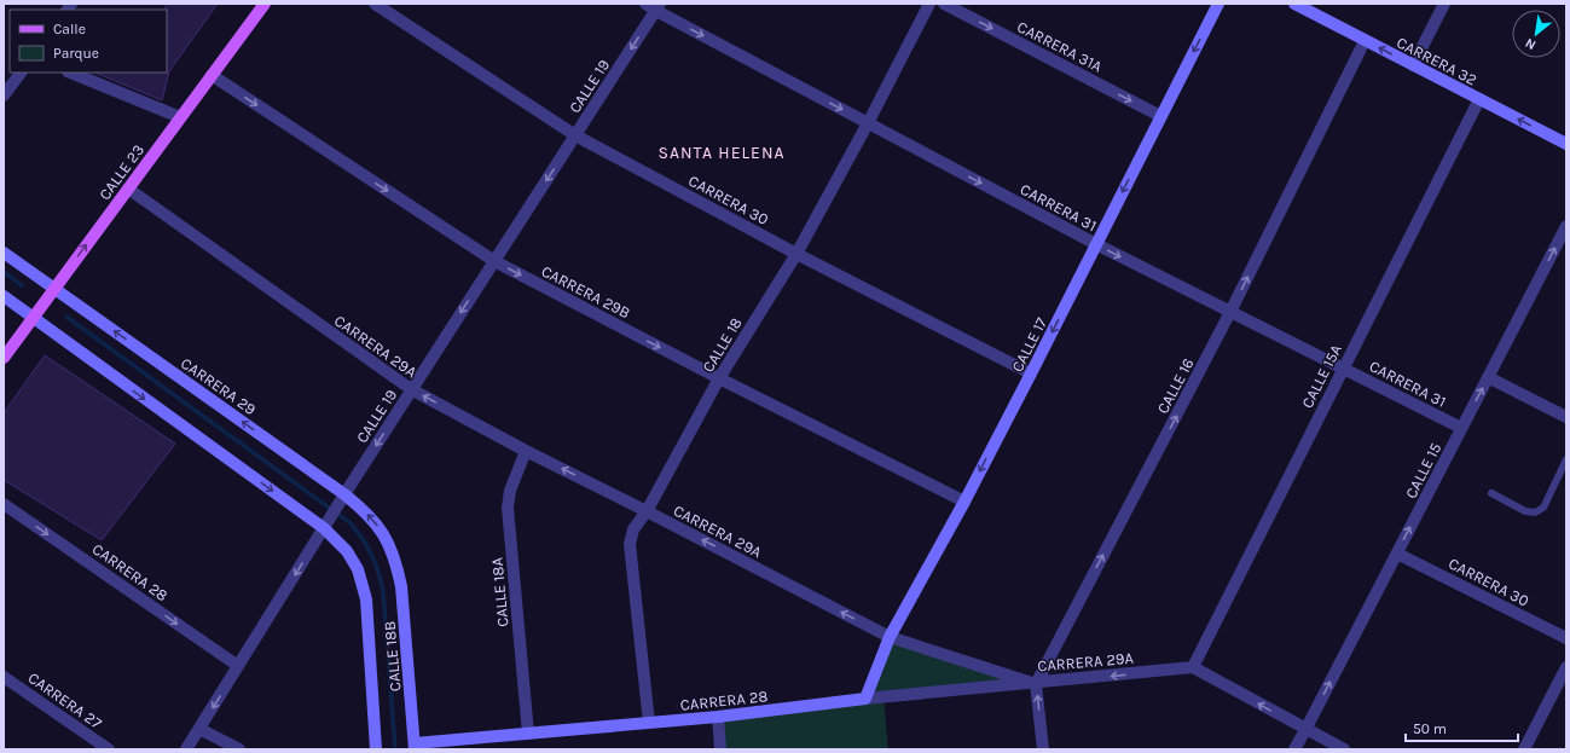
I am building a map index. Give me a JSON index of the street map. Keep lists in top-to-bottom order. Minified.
{"streets":{"main road":["CALLE 23"],"street":["CARRERA 31A","CARRERA 32","CALLE 19","CARRERA 30","CARRERA 31","CARRERA 29B","CALLE 18","CALLE 17","CARRERA 29A","CALLE 15A","CARRERA 29","CALLE 16","CALLE 15","CARRERA 28","CALLE 18A","CALLE 18B","CARRERA 27"]},"crossings":[["CARRERA 31A","CALLE 17"],["CARRERA 32","CALLE 15A"],["CARRERA 32","CALLE 16"],["CALLE 19","CARRERA 30"],["CALLE 19","CARRERA 31"],["CALLE 19","CARRERA 29B"],["CALLE 19","CARRERA 29A"],["CALLE 19","CARRERA 29"],["CALLE 19","CARRERA 28"],["CALLE 19","CALLE 18B"],["CALLE 23","CARRERA 29B"],["CALLE 23","CARRERA 29A"],["CALLE 23","CARRERA 29"],["CARRERA 30","CALLE 18"],["CARRERA 30","CALLE 17"],["CARRERA 30","CALLE 15"],["CARRERA 31","CALLE 18"],["CARRERA 31","CALLE 17"],["CARRERA 31","CALLE 15A"],["CARRERA 31","CALLE 16"],["CARRERA 31","CALLE 15"],["CARRERA 29B","CALLE 18"],["CARRERA 29B","CALLE 17"],["CALLE 18","CARRERA 29A"],["CALLE 18","CARRERA 28"],["CALLE 17","CARRERA 29A"],["CALLE 17","CARRERA 28"],["CARRERA 29A","CALLE 15A"],["CARRERA 29A","CALLE 16"],["CARRERA 29A","CARRERA 28"],["CARRERA 29A","CALLE 18A"],["CARRERA 29","CALLE 18B"],["CALLE 16","CARRERA 28"],["CARRERA 28","CALLE 18A"],["CARRERA 28","CALLE 18B"]],"one_way":["CARRERA 31A","CARRERA 32","CALLE 19","CARRERA 31","CARRERA 29B","CALLE 17","CARRERA 29A","CALLE 16","CALLE 15"],"districts":["SANTA HELENA"],"legend":["Calle","Parque"],"scale_bar":"50 m","north":"bottom left"}
